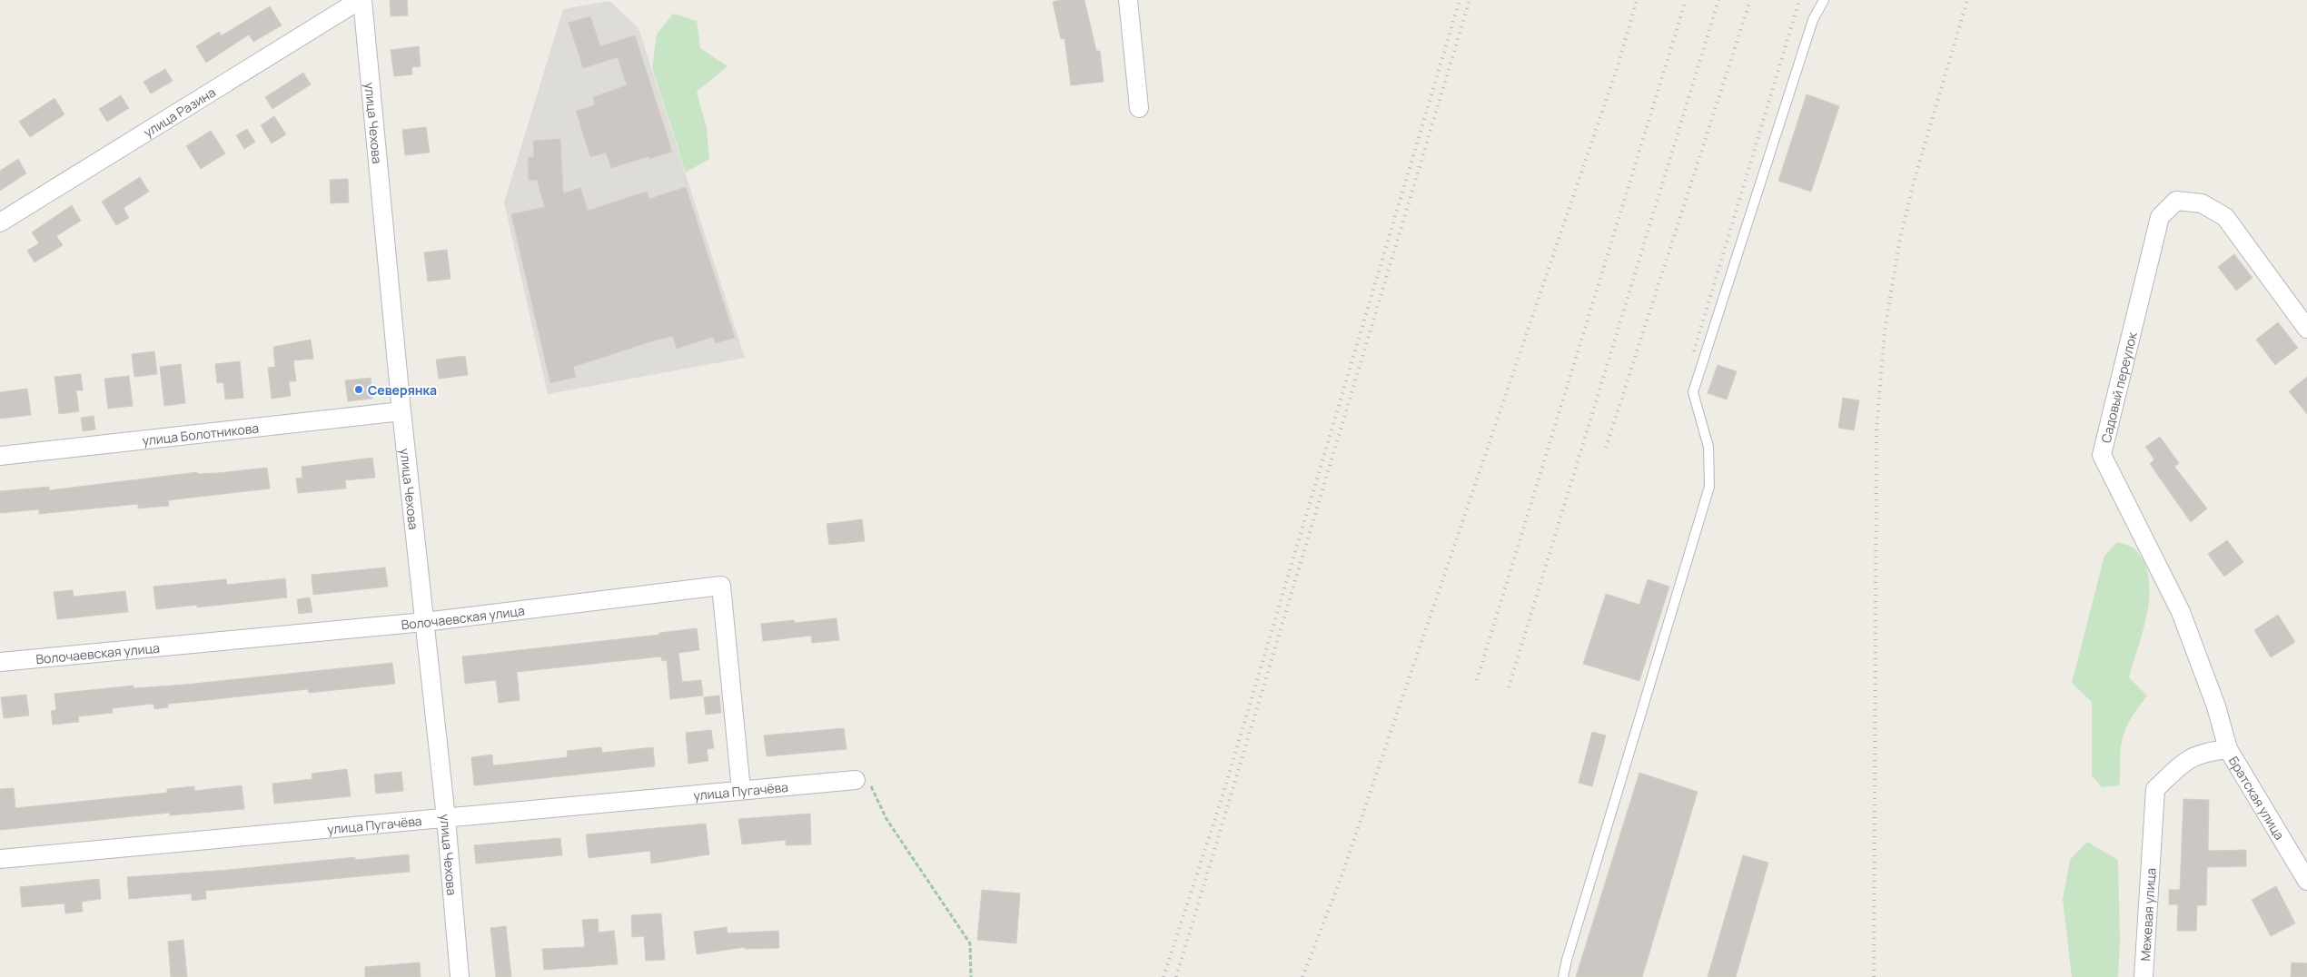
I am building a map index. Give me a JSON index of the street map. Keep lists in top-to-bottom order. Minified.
{"streets":{"street":["улица Разина","улица Чехова","Садовый переулок","улица Болотникова","Волочаевская улица","улица Пугачёва","Братская улица","Межевая улица"]},"crossings":[["улица Разина","улица Чехова"],["улица Чехова","улица Болотникова"],["улица Чехова","Волочаевская улица"],["улица Чехова","улица Пугачёва"],["Садовый переулок","Братская улица"],["Волочаевская улица","улица Пугачёва"],["Братская улица","Межевая улица"]],"places":["Северянка"]}
